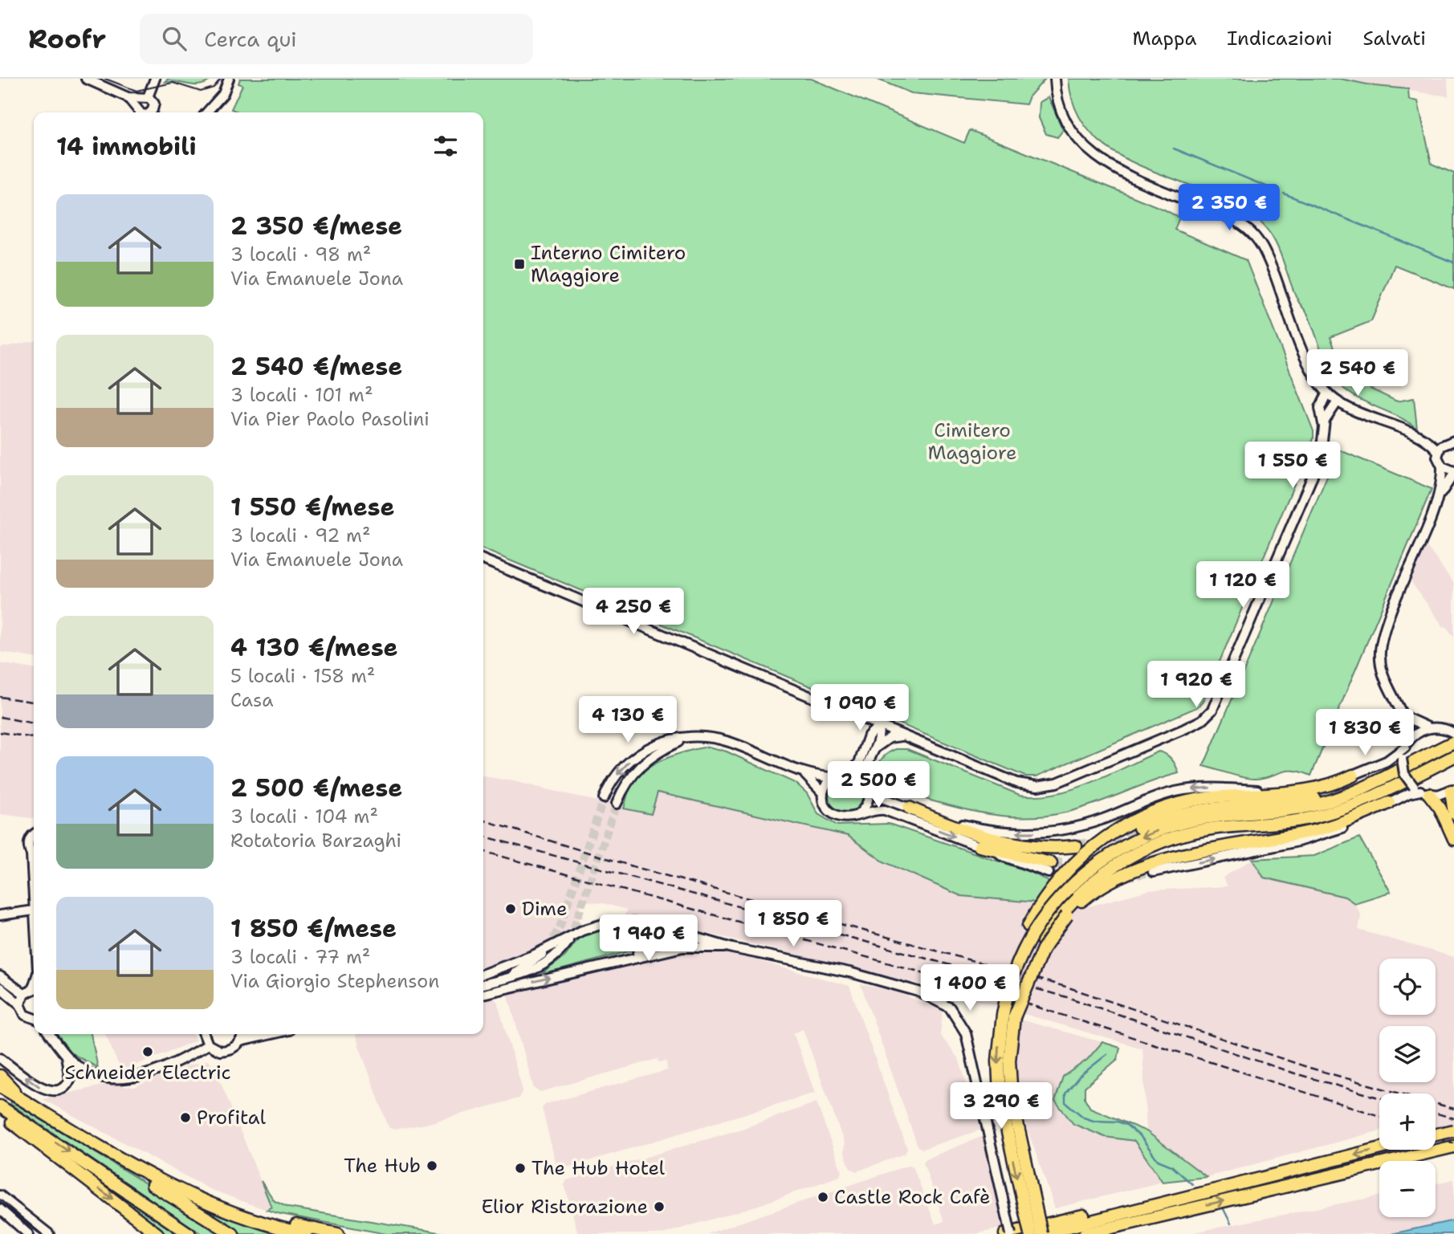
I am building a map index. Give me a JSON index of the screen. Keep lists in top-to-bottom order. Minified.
{"parks":["Cimitero Maggiore"],"places":{"transit":["Interno Cimitero Maggiore"],"other":["Dime","Schneider Electric","Profital","The Hub","The Hub Hotel","Castle Rock Cafè","Elior Ristorazione"]},"page":{"header":"Roofr","search":"Cerca qui","nav":["Mappa","Indicazioni","Salvati"],"heading":"14 immobili","list":[{"name":"2 350 €/mese","note":"3 locali · 98 m² · Via Emanuele Jona"},{"name":"2 540 €/mese","note":"3 locali · 101 m² · Via Pier Paolo Pasolini"},{"name":"1 550 €/mese","note":"3 locali · 92 m² · Via Emanuele Jona"},{"name":"4 130 €/mese","note":"5 locali · 158 m² · Casa"},{"name":"2 500 €/mese","note":"3 locali · 104 m² · Rotatoria Barzaghi"},{"name":"1 850 €/mese","note":"3 locali · 77 m² · Via Giorgio Stephenson"}],"price":["2 350 €","2 540 €","1 550 €","1 120 €","4 250 €","1 920 €","1 090 €","4 130 €","1 830 €","2 500 €","1 850 €","1 940 €","1 400 €","3 290 €"],"map_buttons":["+","−"]}}
